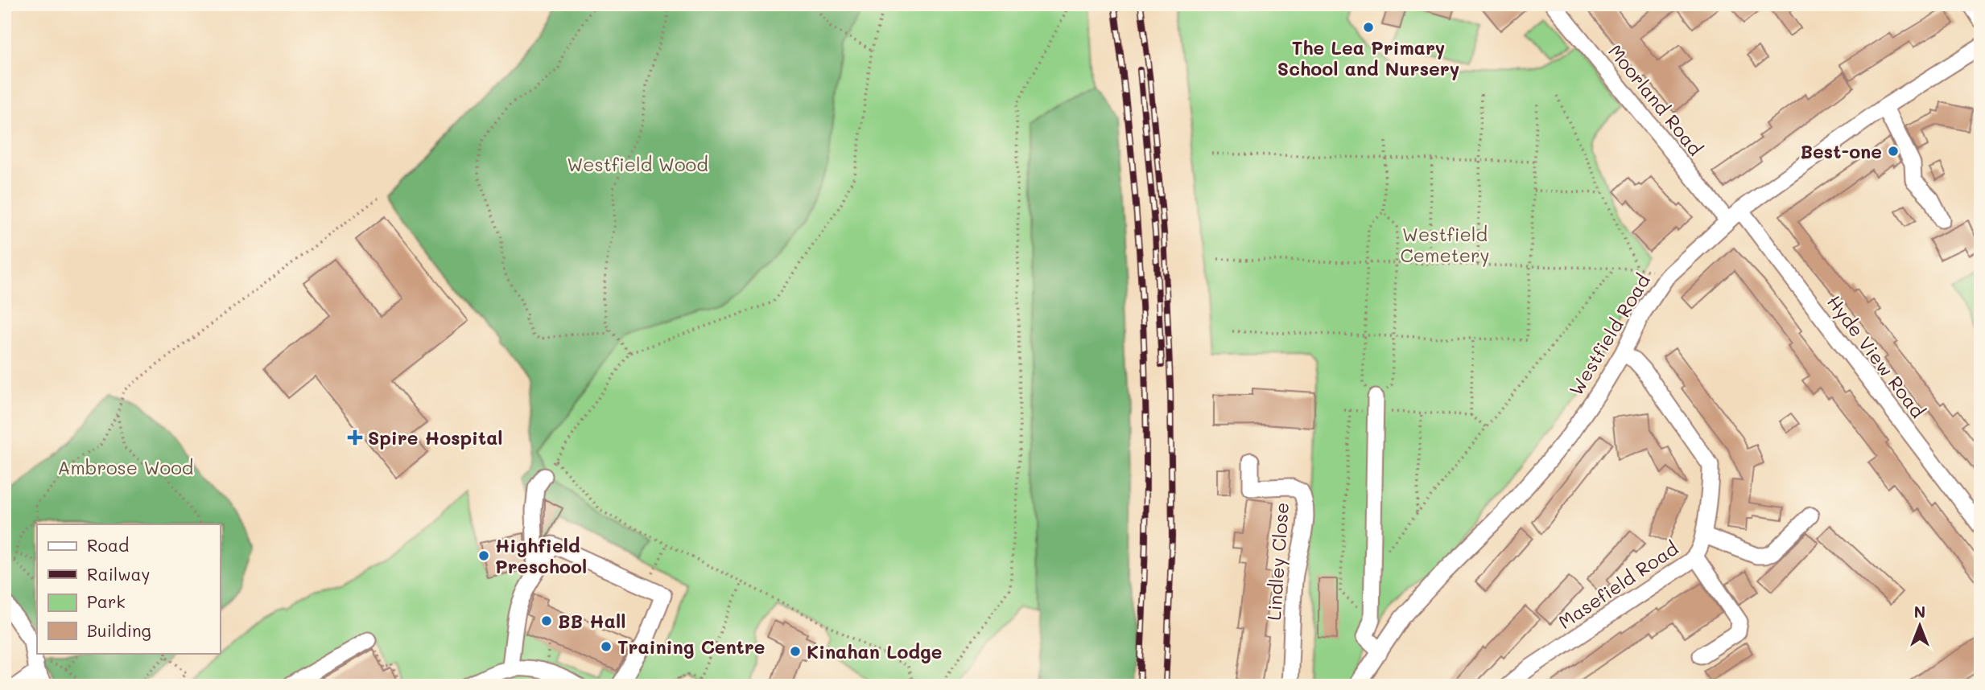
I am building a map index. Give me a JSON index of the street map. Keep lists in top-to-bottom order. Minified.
{"streets":{"street":["Moorland Road","Westfield Road","Hyde View Road","Lindley Close","Masefield Road"]},"crossings":[["Moorland Road","Westfield Road"],["Westfield Road","Hyde View Road"],["Westfield Road","Masefield Road"]],"parks":["Westfield Wood","Westfield Cemetery","Ambrose Wood"],"places":{"other":["The Lea Primary School and Nursery","Best-one","Highfield Preschool","BB Hall","Training Centre","Kinahan Lodge"],"health":["Spire Hospital"]},"legend":["Road","Railway","Park","Building"],"north":"top"}
